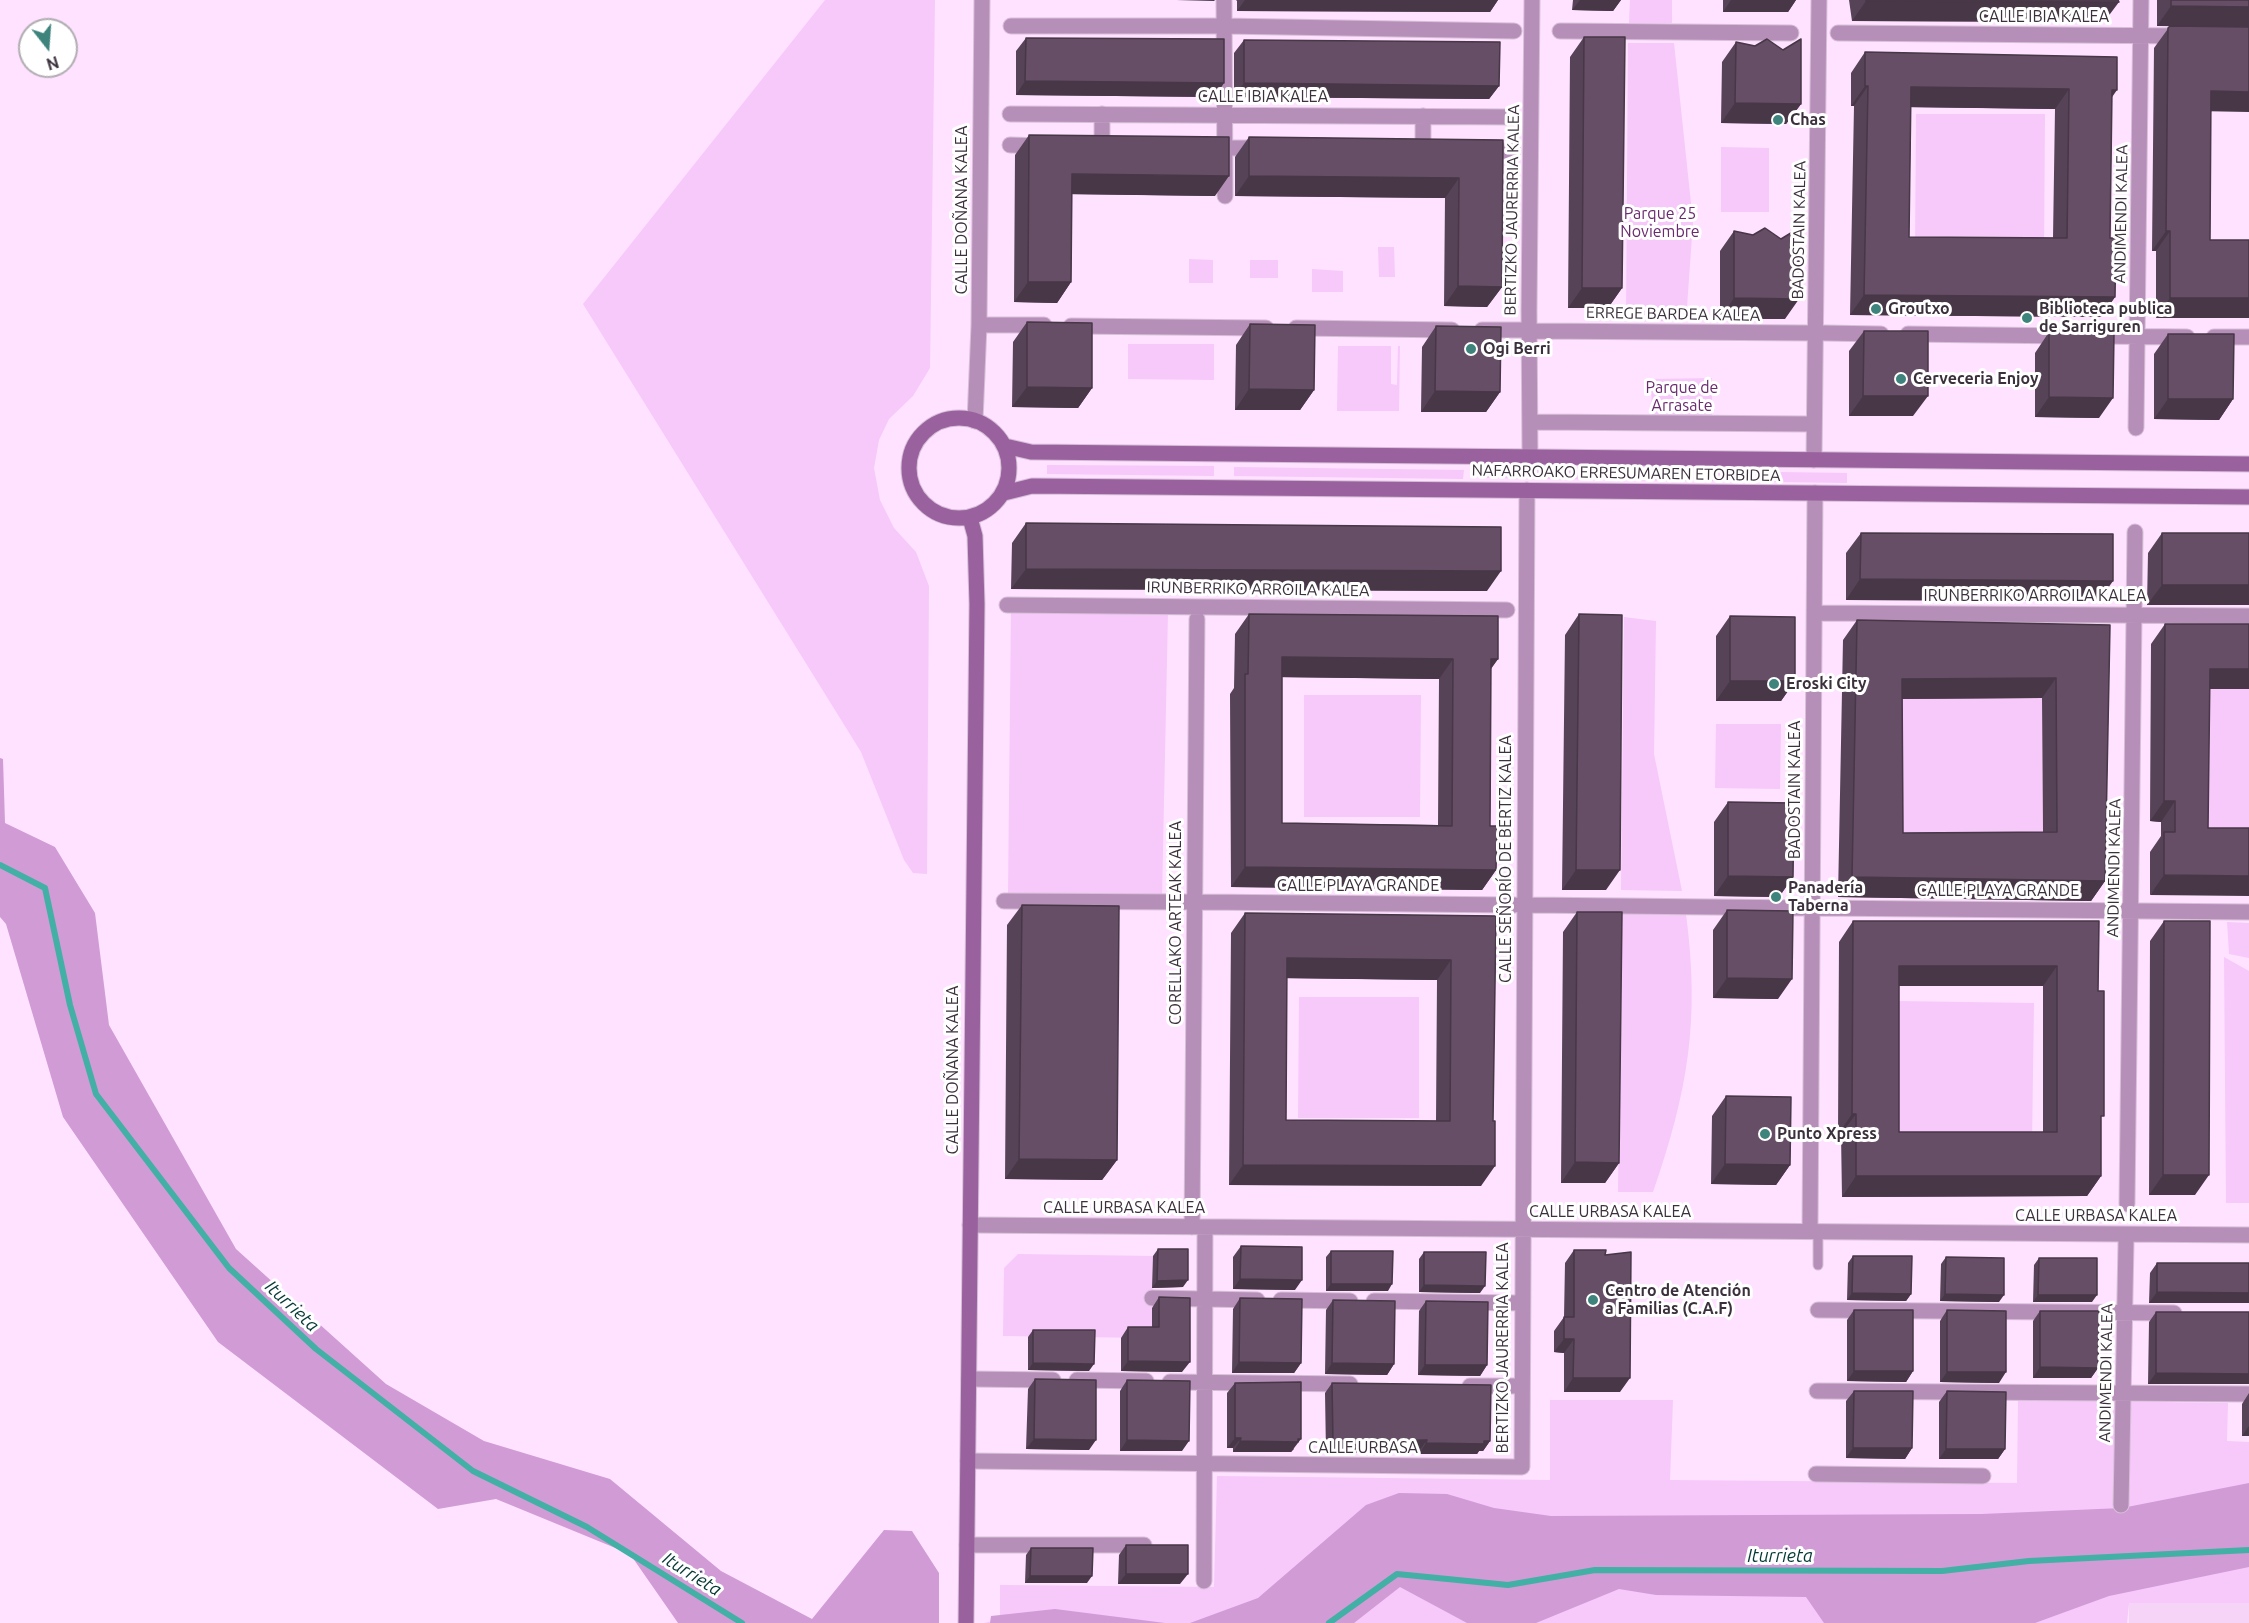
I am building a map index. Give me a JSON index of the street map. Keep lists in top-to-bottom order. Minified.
{"streets":{"street":["CALLE IBIA KALEA","CALLE DOÑANA KALEA","BERTIZKO JAURERRIA KALEA","ANDIMENDI KALEA","BADOSTAIN KALEA","ERREGE BARDEA KALEA","NAFARROAKO ERRESUMAREN ETORBIDEA","IRUNBERRIKO ARROILA KALEA","CALLE SEÑORÍO DE BERTIZ KALEA","CALLE PLAYA GRANDE","CORELLAKO ARTEAK KALEA","CALLE URBASA KALEA","CALLE URBASA"]},"crossings":[["CALLE IBIA KALEA","ANDIMENDI KALEA"],["CALLE DOÑANA KALEA","NAFARROAKO ERRESUMAREN ETORBIDEA"],["CALLE DOÑANA KALEA","CALLE URBASA KALEA"],["CALLE DOÑANA KALEA","CALLE URBASA"],["BERTIZKO JAURERRIA KALEA","NAFARROAKO ERRESUMAREN ETORBIDEA"],["BERTIZKO JAURERRIA KALEA","CALLE SEÑORÍO DE BERTIZ KALEA"],["BERTIZKO JAURERRIA KALEA","CALLE URBASA KALEA"],["BERTIZKO JAURERRIA KALEA","CALLE URBASA"],["ANDIMENDI KALEA","ERREGE BARDEA KALEA"],["ANDIMENDI KALEA","IRUNBERRIKO ARROILA KALEA"],["ANDIMENDI KALEA","CALLE PLAYA GRANDE"],["BADOSTAIN KALEA","NAFARROAKO ERRESUMAREN ETORBIDEA"],["BADOSTAIN KALEA","CALLE URBASA KALEA"],["NAFARROAKO ERRESUMAREN ETORBIDEA","CALLE SEÑORÍO DE BERTIZ KALEA"],["CALLE SEÑORÍO DE BERTIZ KALEA","CALLE URBASA KALEA"],["CORELLAKO ARTEAK KALEA","CALLE URBASA KALEA"]],"water":["Iturrieta"],"parks":["Parque 25 Noviembre","Parque de Arrasate"],"places":["Chas","Groutxo","Biblioteca publica de Sarriguren","Ogi Berri","Cerveceria Enjoy","Eroski City","Panadería Taberna","Punto Xpress","Centro de Atención a Familias (C.A.F)"],"north":"bottom"}
